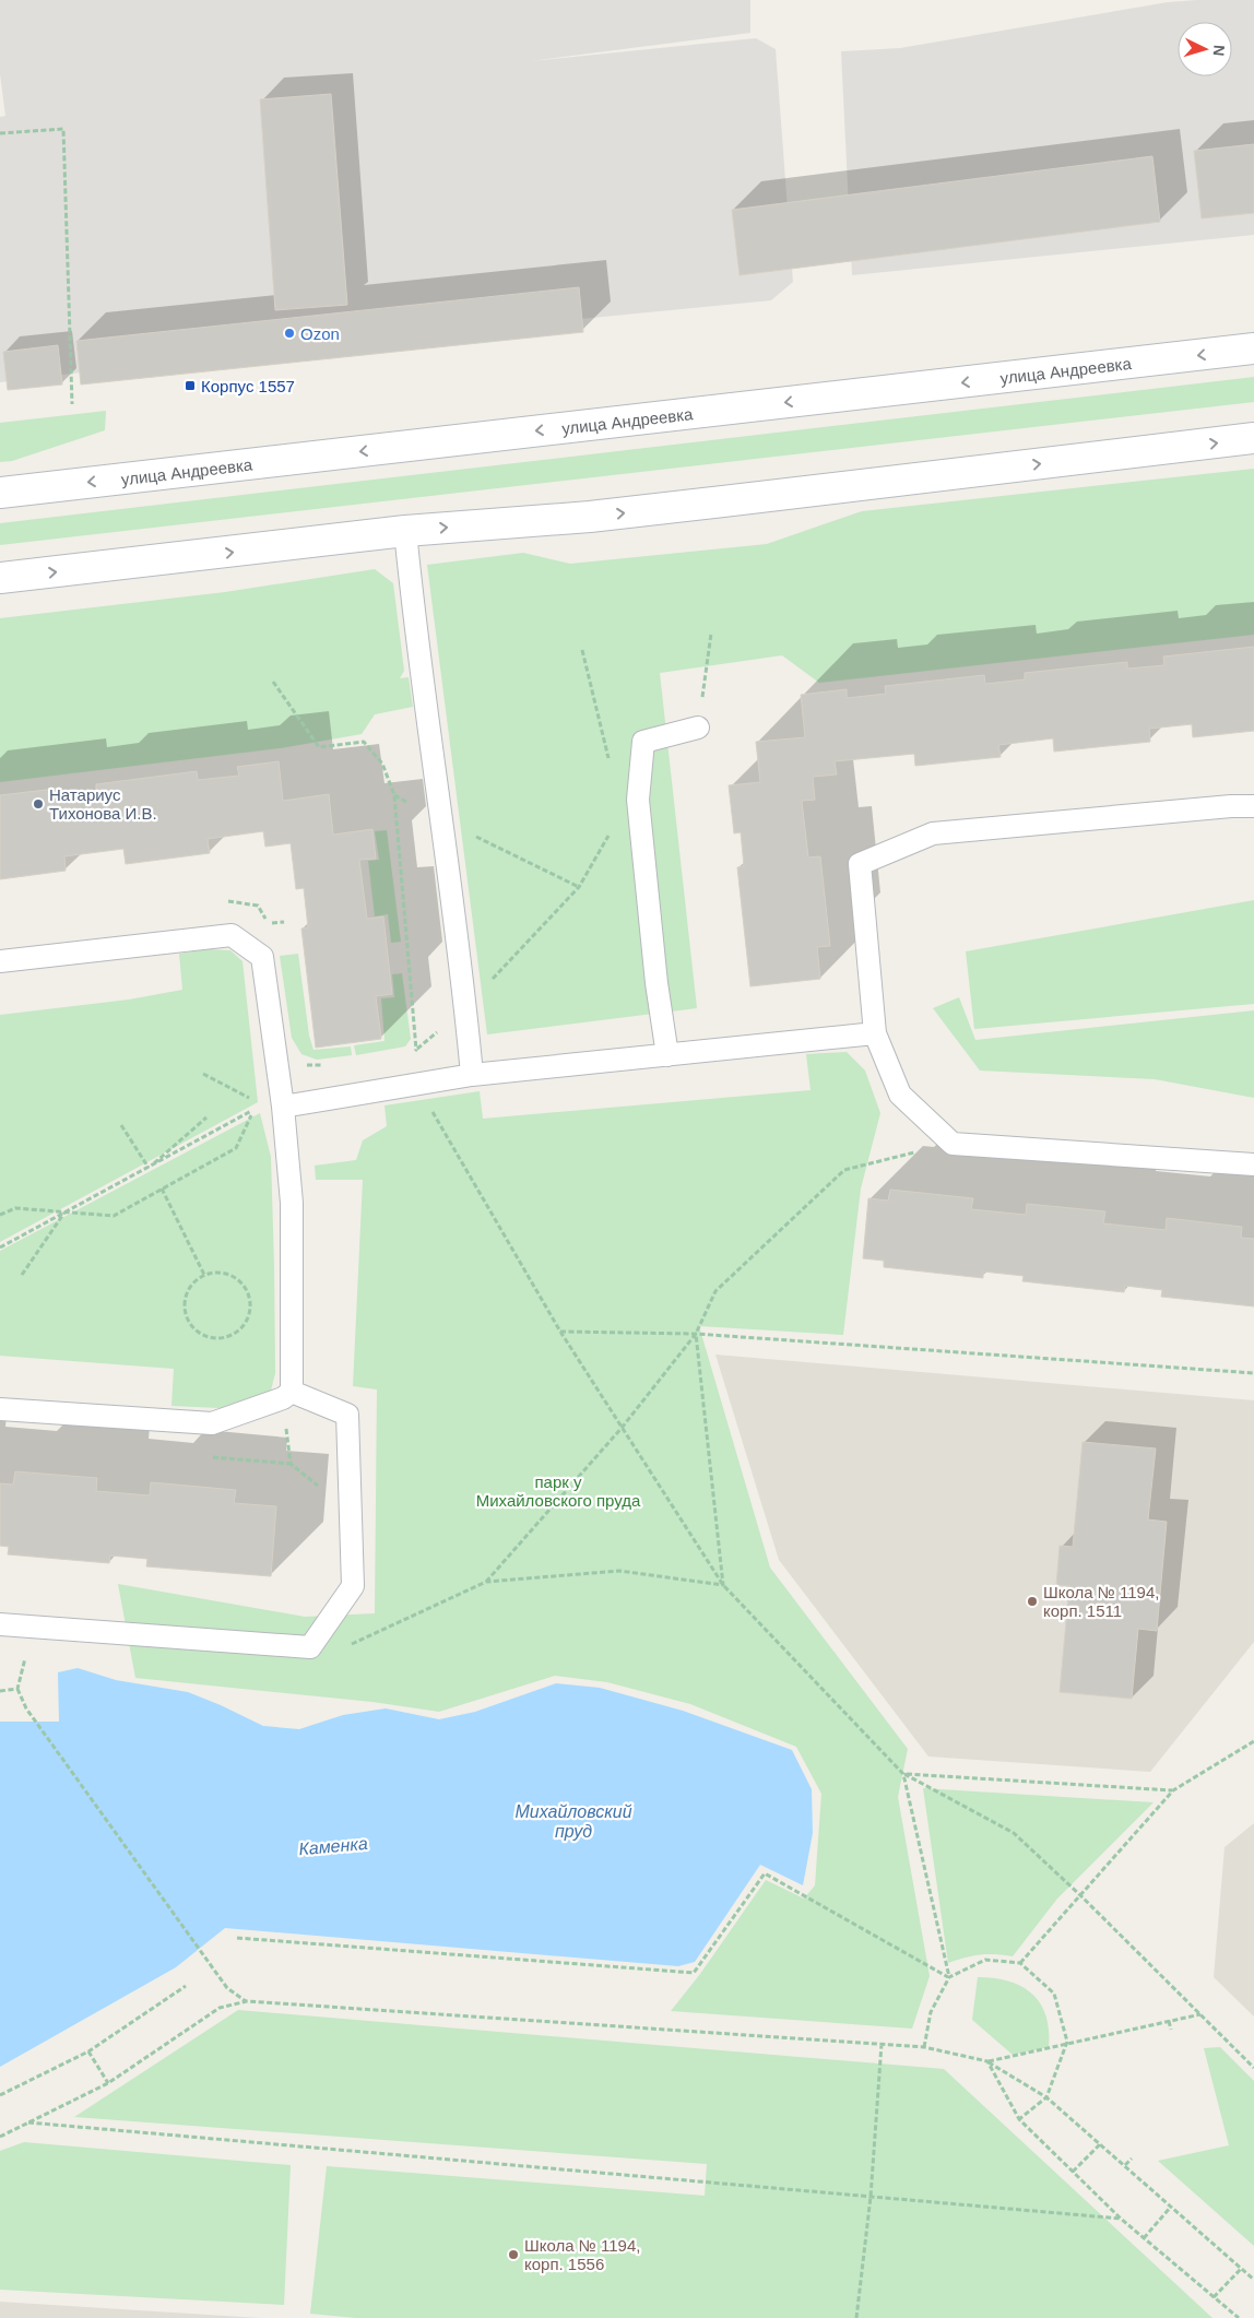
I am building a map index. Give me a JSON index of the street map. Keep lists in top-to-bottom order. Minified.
{"streets":{"main road":["улица Андреевка"]},"water":["Михайловский пруд","Каменка"],"parks":["парк у Михайловского пруда"],"places":{"other":["Ozon","Натариус Тихонова И.В.","Школа № 1194, корп. 1511","Школа № 1194, корп. 1556"],"transit":["Корпус 1557"]},"north":"right"}
